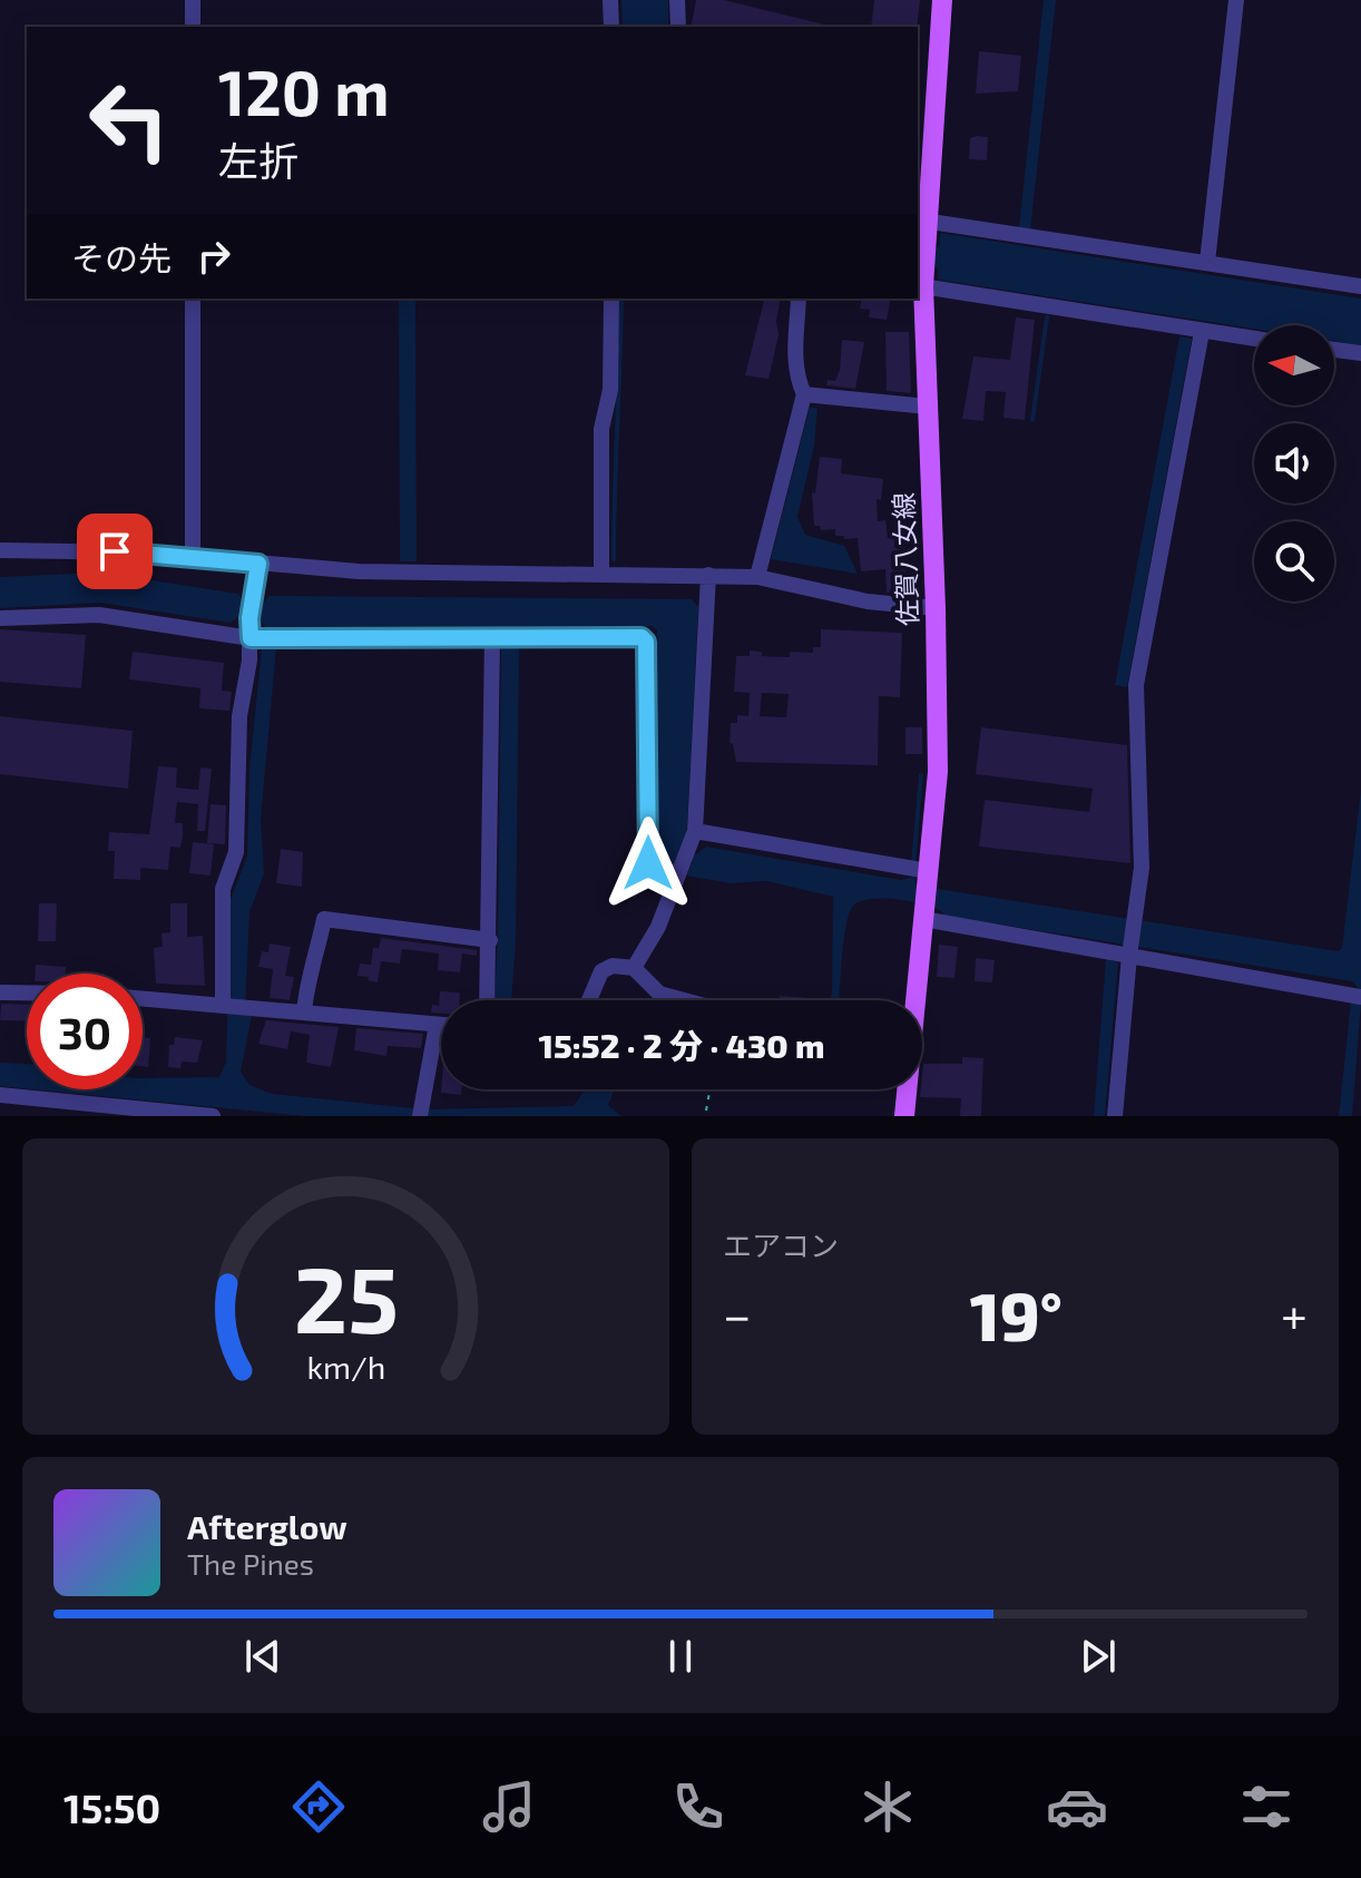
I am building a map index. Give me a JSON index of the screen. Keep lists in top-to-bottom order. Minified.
{"streets":{"main road":["佐賀八女線"]},"north":"left","page":{"turn":["120 m","左折"],"then":"その先","limit":"30","trip":"15:52 · 2 分 · 430 m","tile":"エアコン","heat":["−","19°","+"],"song":["Afterglow","The Pines"],"tabs":"15:50","gauge":["25","km/h"]}}
